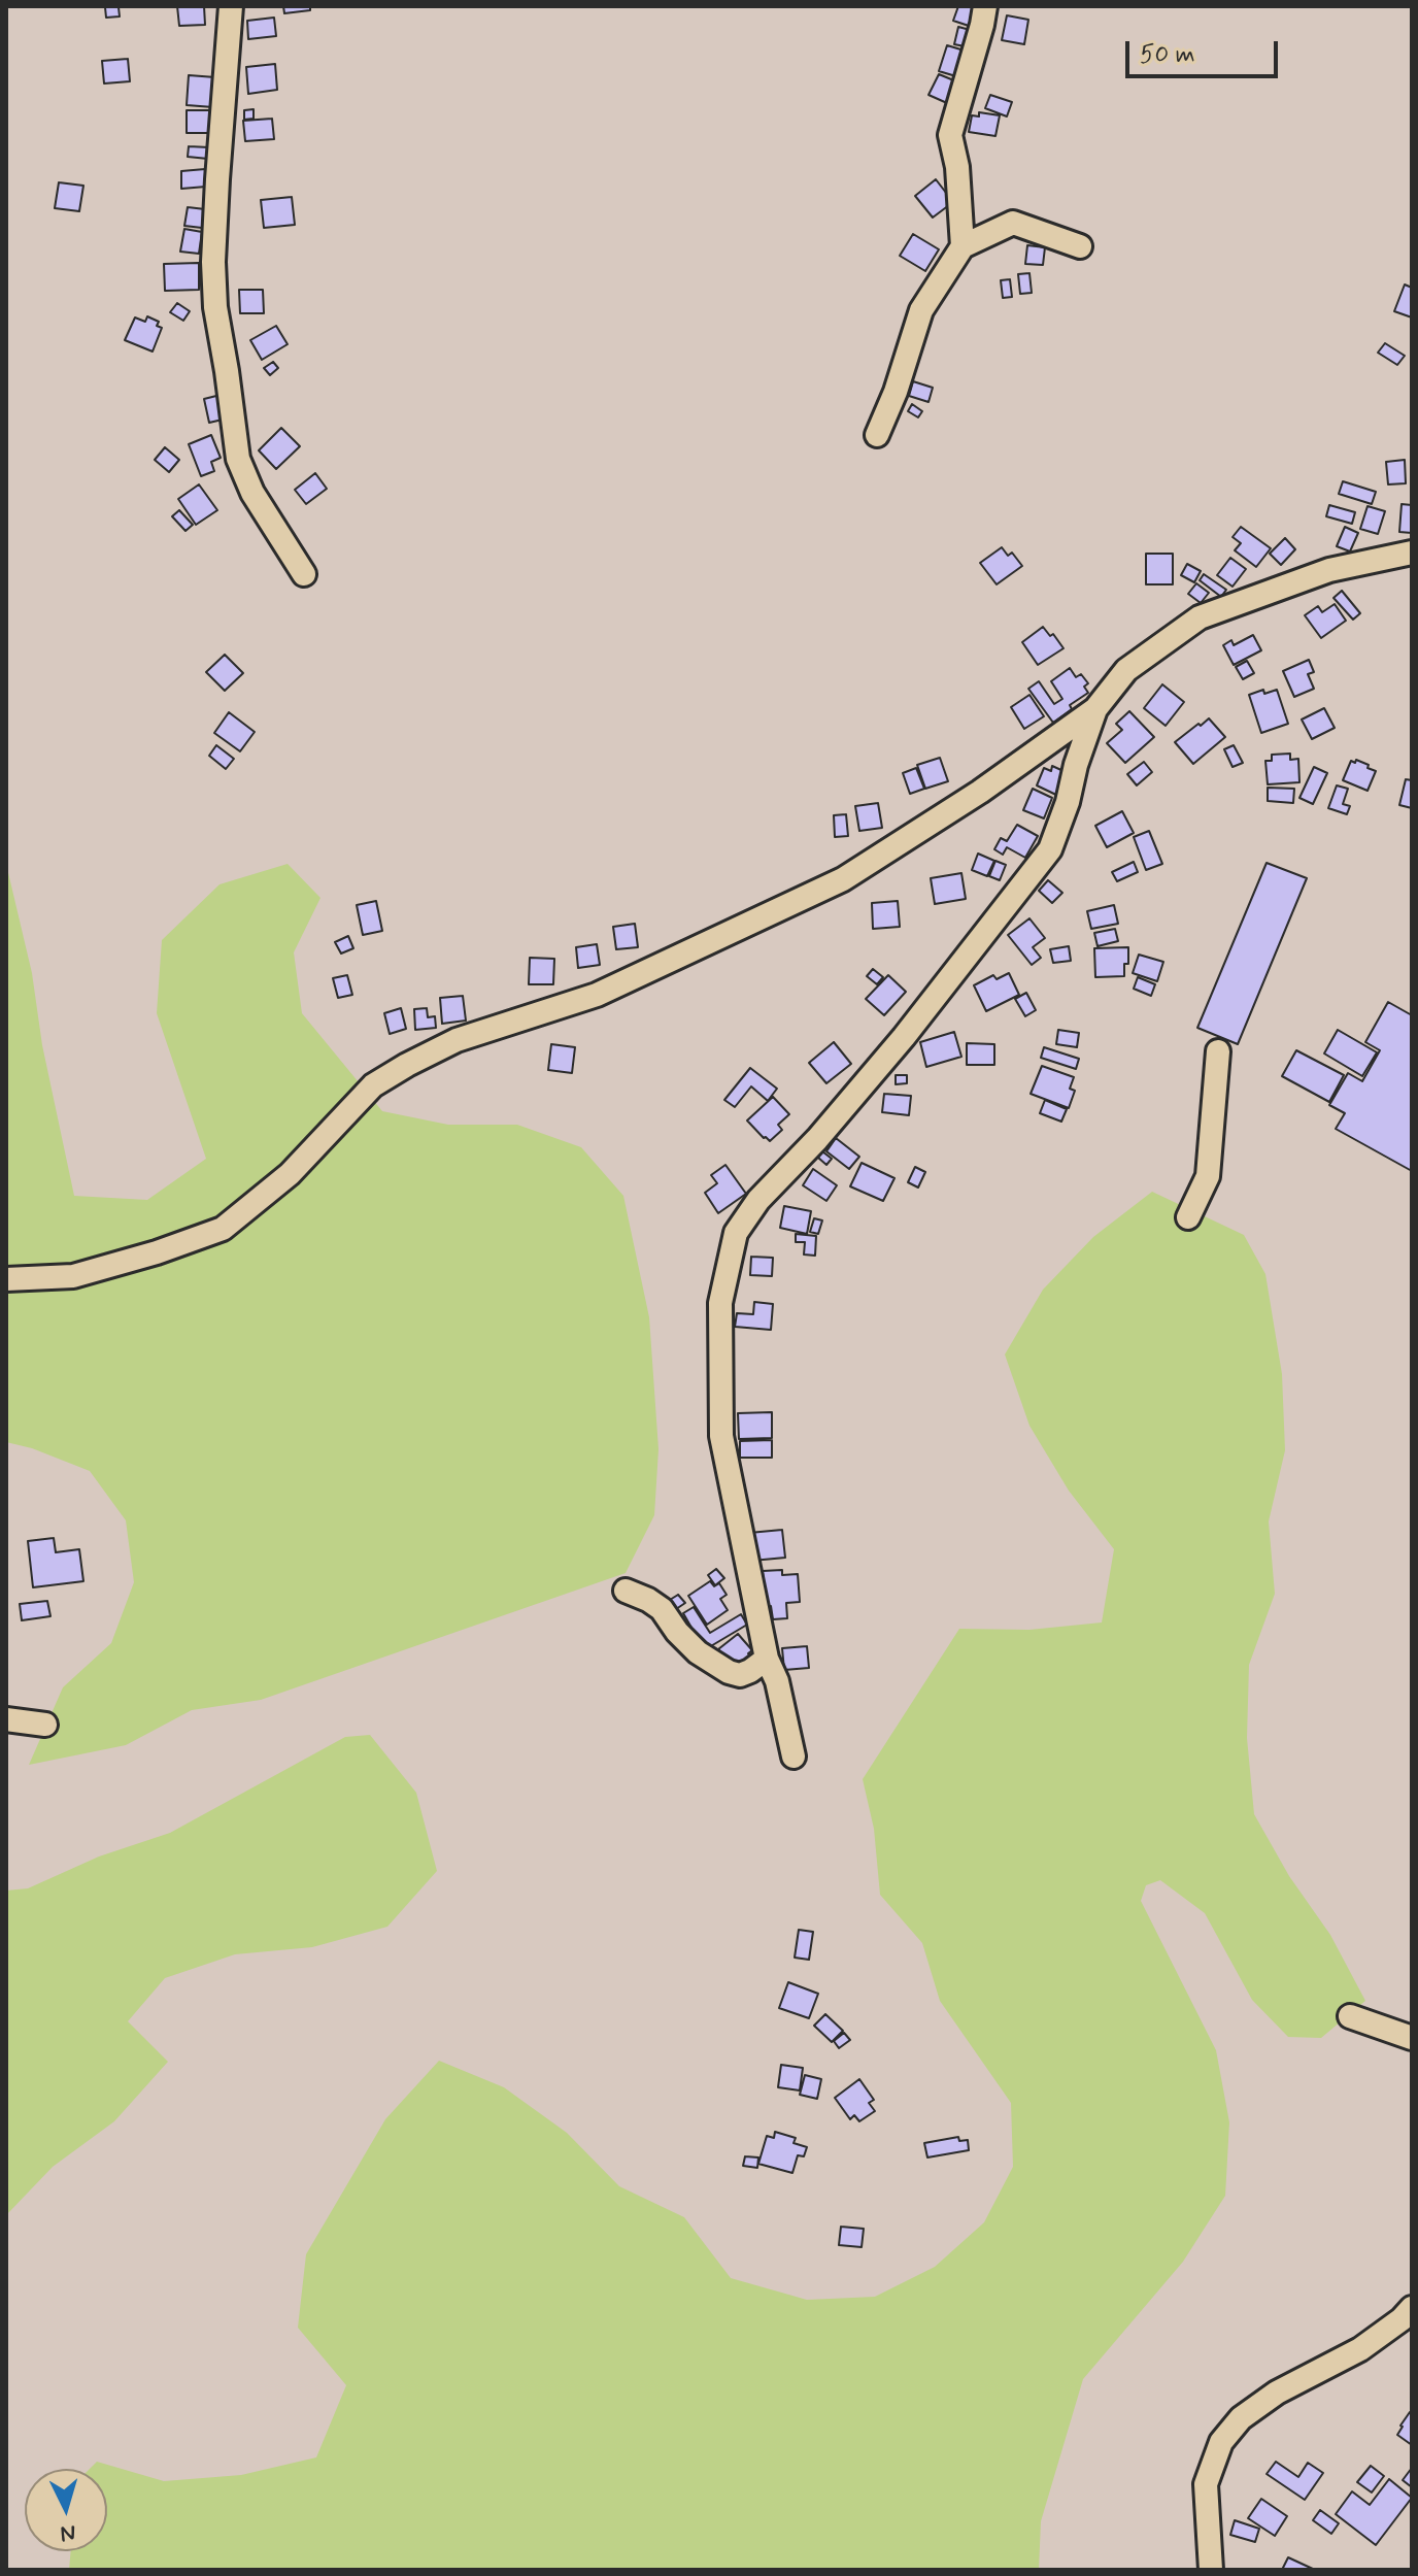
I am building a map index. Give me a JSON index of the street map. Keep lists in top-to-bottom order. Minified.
{"scale_bar":"50 m","north":"bottom"}
